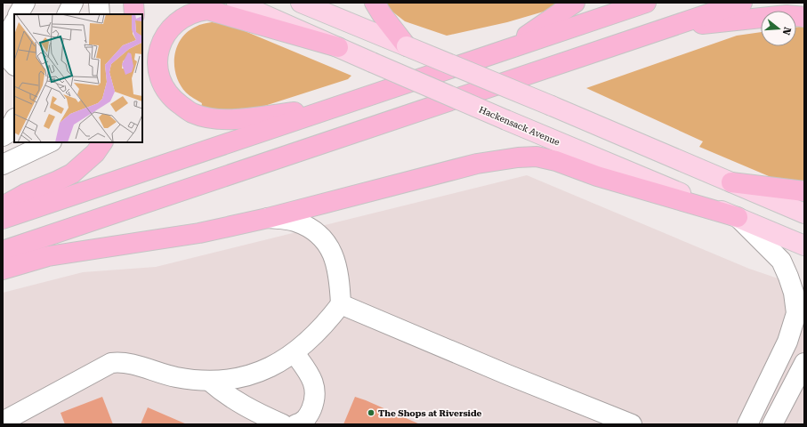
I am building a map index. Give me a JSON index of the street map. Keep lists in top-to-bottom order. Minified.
{"streets":{"main road":["Hackensack Avenue"]},"places":["The Shops at Riverside"],"north":"right"}
